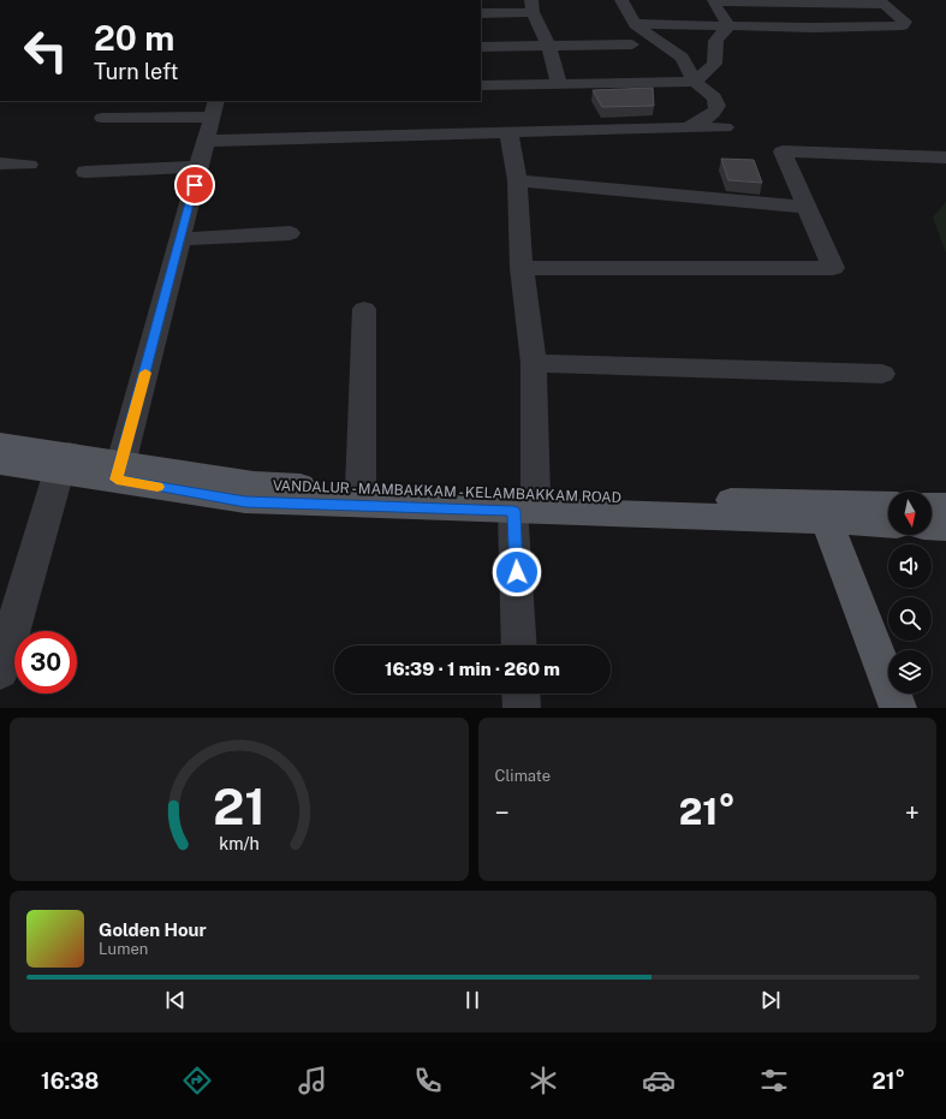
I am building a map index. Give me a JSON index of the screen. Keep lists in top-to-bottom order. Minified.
{"streets":{"main road":["VANDALUR - MAMBAKKAM - KELAMBAKKAM ROAD"]},"north":"bottom","page":{"turn":["20 m","Turn left"],"limit":"30","trip":"16:39 · 1 min · 260 m","tile":"Climate","heat":["−","21°","+"],"song":["Golden Hour","Lumen"],"tabs":["16:38","21°"],"gauge":["21","km/h"]}}
